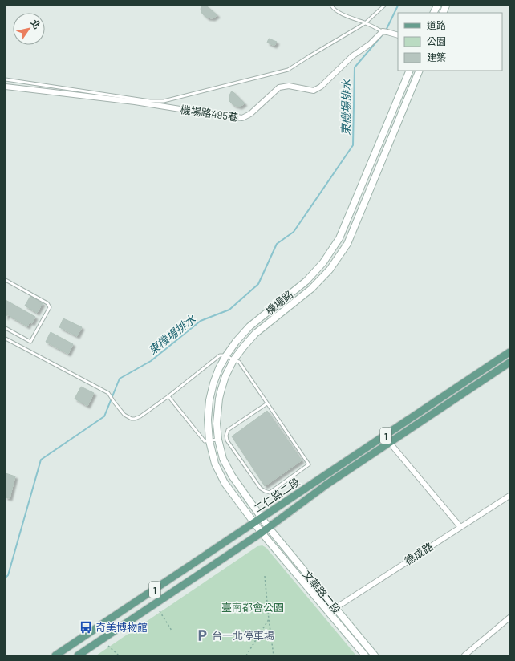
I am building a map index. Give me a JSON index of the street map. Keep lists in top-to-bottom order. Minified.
{"streets":{"main road":["1","二仁路二段"],"street":["機場路495巷","機場路","德成路","文華路二段"]},"crossings":[["機場路","二仁路二段"],["機場路","文華路二段"],["二仁路二段","文華路二段"],["德成路","文華路二段"]],"water":["東機場排水"],"parks":["臺南都會公園"],"places":{"bus stop":["奇美博物館"],"parking":["台一北停車場"]},"legend":["道路","公園","建築"],"north":"top right"}
